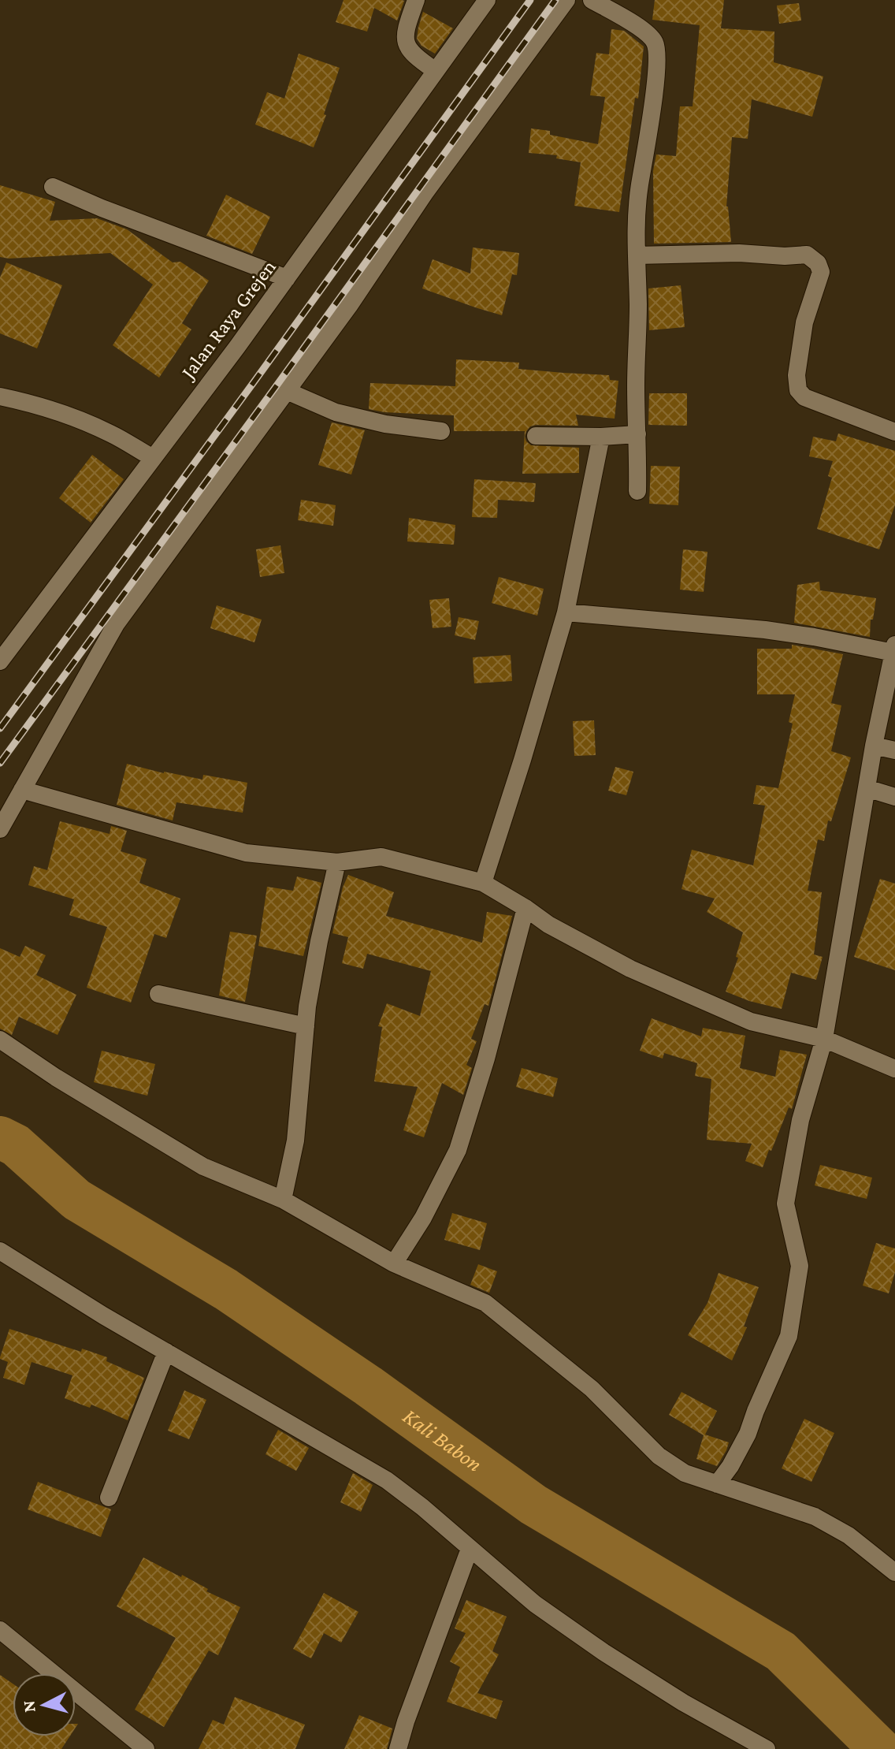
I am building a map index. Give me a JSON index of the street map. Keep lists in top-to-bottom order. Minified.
{"streets":{"street":["Jalan Raya Grejen"]},"water":["Kali Babon"],"north":"left"}
